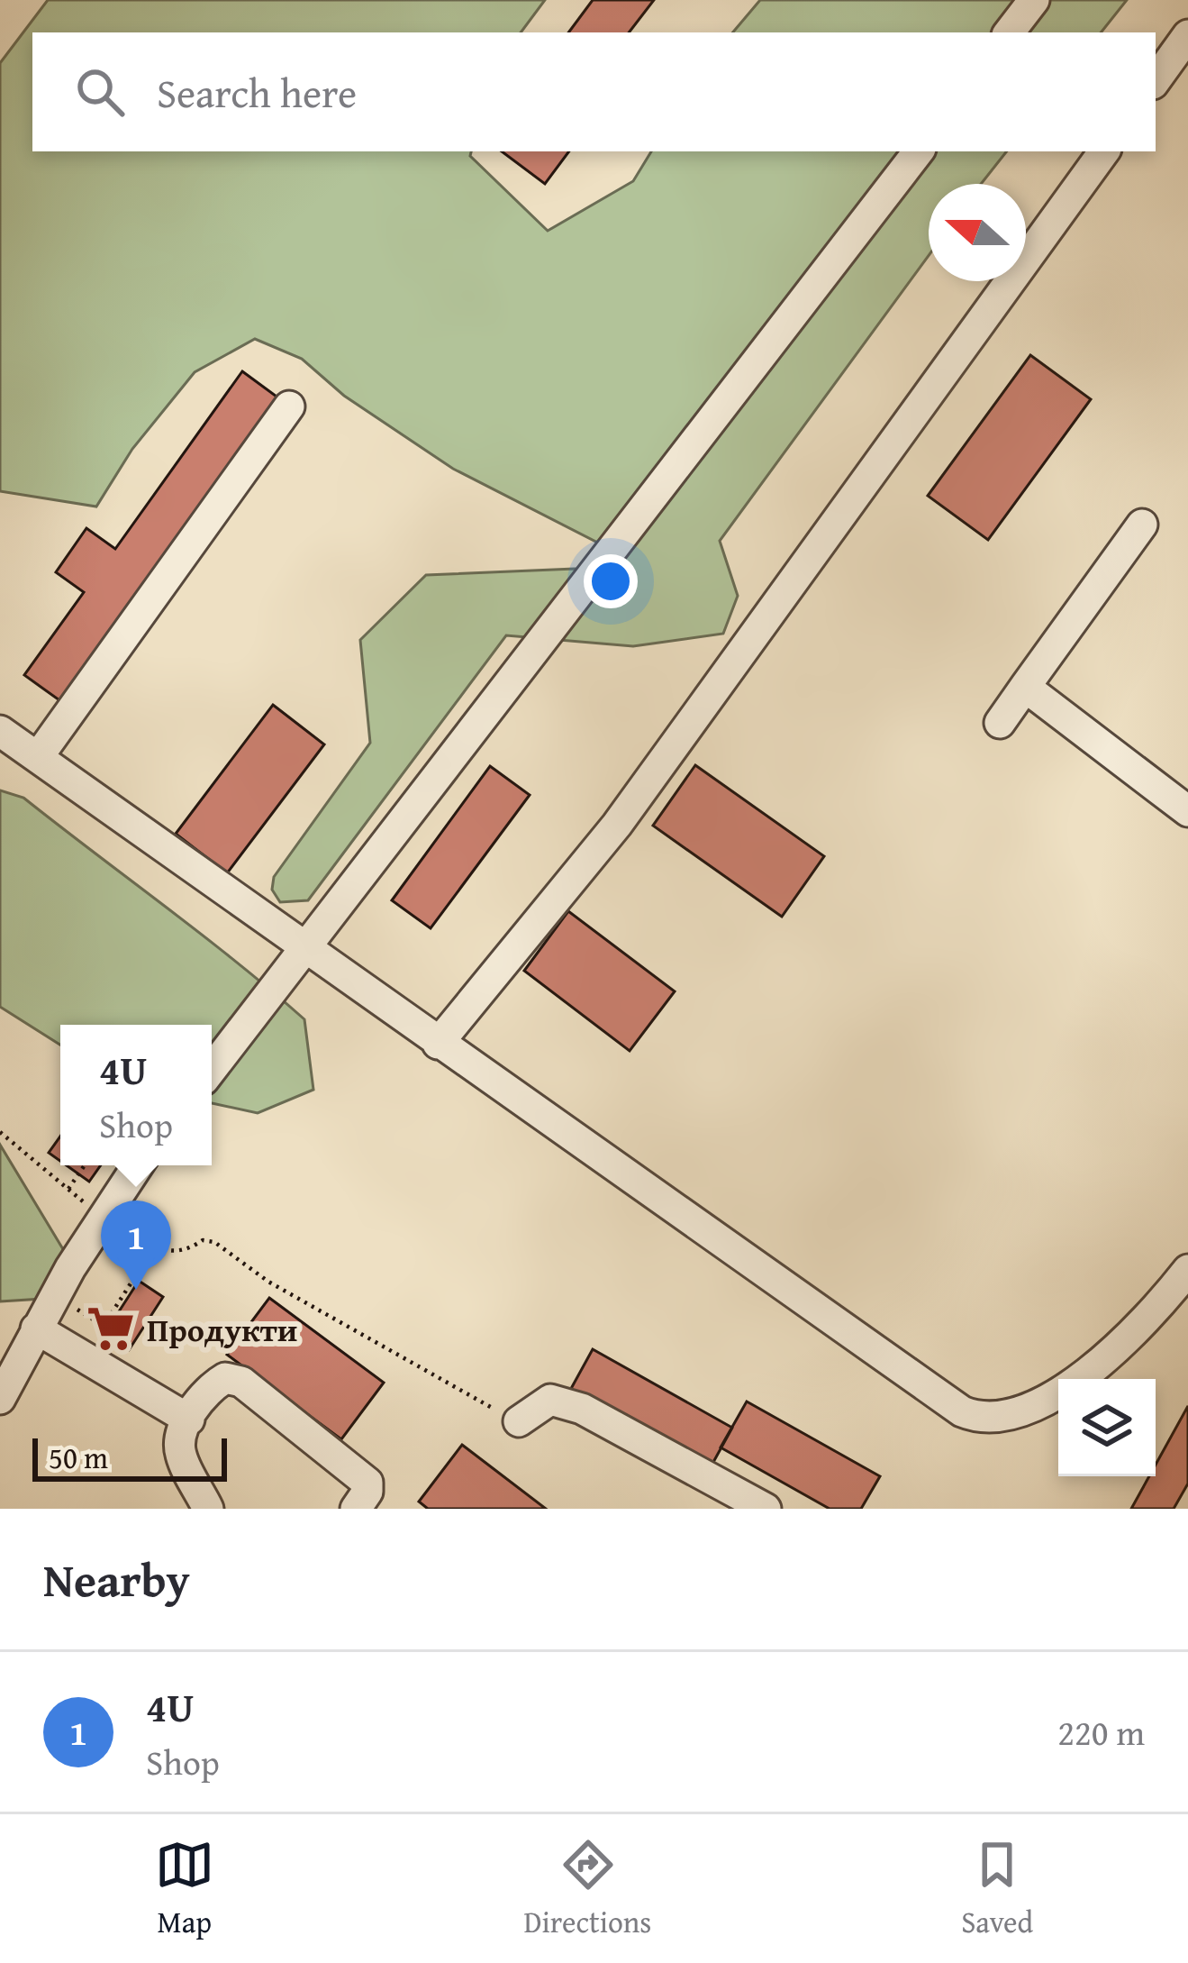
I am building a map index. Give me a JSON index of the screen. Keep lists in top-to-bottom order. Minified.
{"places":{"supermarket":["Продукти"]},"scale_bar":"50 m","north":"left","page":{"search":"Search here","popup":["4U","Shop"],"pins":"1","scale":"50 m","heading":"Nearby","list":[{"mark":"1","name":"4U","note":"Shop","value":"220 m"}],"nav":["Map","Directions","Saved"]}}
